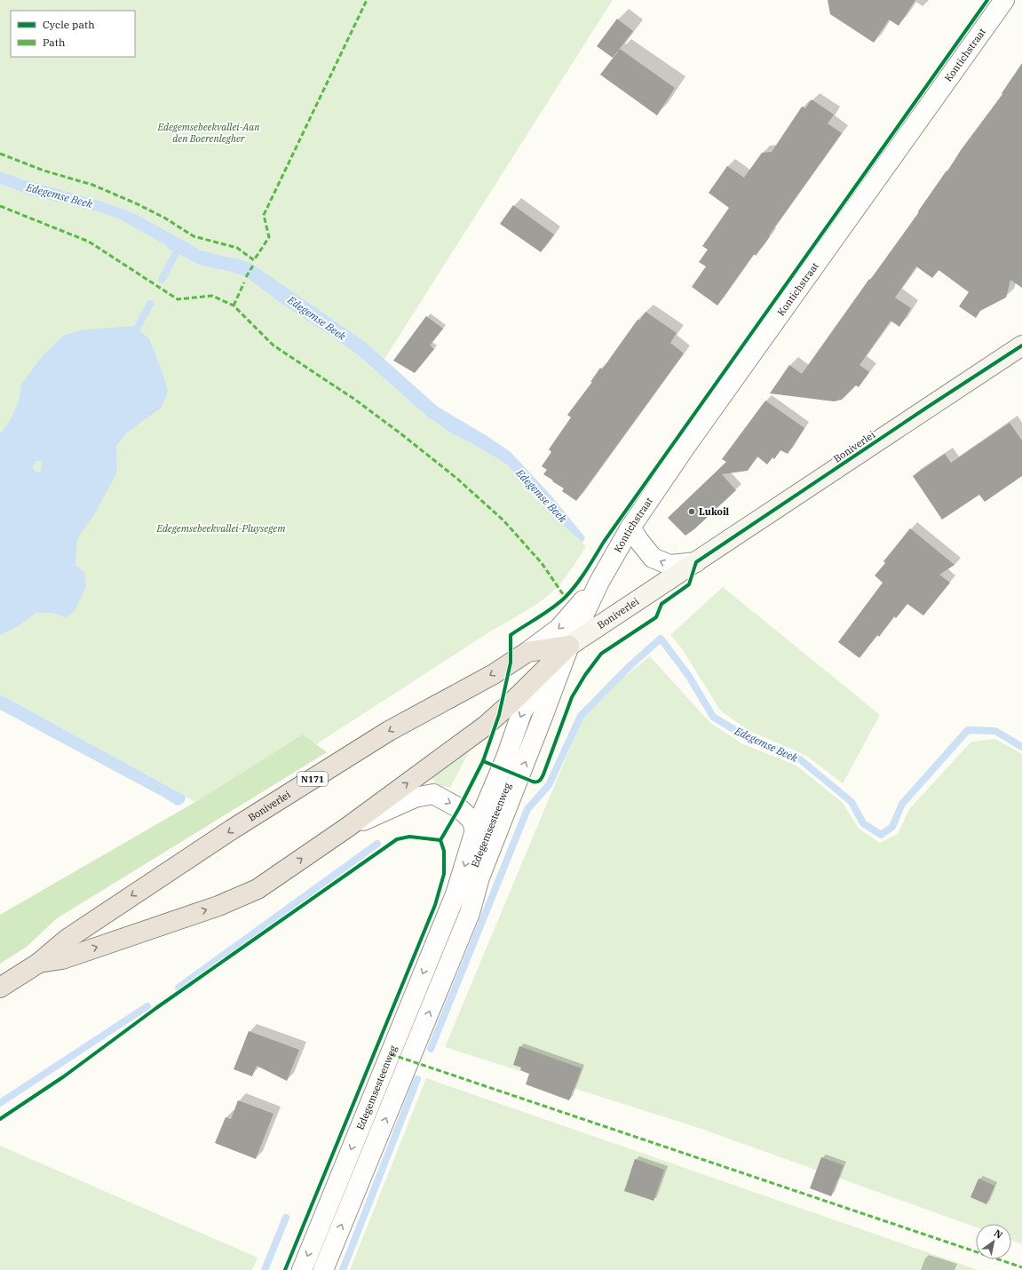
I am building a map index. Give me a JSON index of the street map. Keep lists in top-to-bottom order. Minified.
{"streets":{"highway":["Boniverlei","N171"],"street":["Kontichstraat","Edegemsesteenweg"]},"crossings":[["Kontichstraat","Boniverlei"],["Kontichstraat","Edegemsesteenweg"],["Boniverlei","Edegemsesteenweg"]],"water":["Edegemse Beek"],"parks":["Edegemsebeekvallei-Aan den Boerenlegher","Edegemsebeekvallei-Pluysegem"],"places":["Lukoil"],"legend":["Cycle path","Path"],"north":"top right"}
